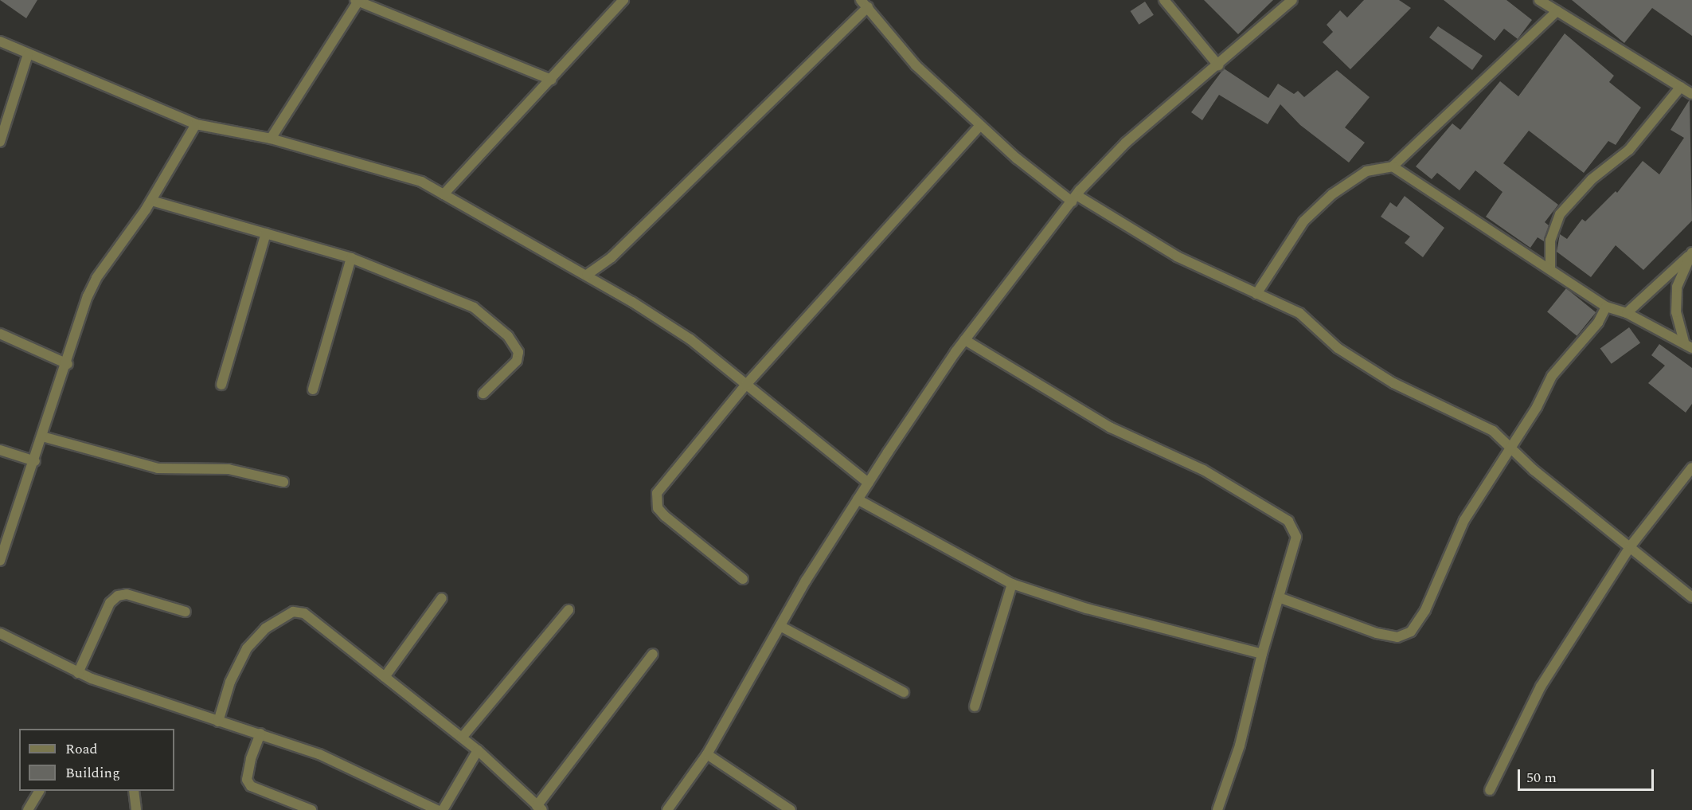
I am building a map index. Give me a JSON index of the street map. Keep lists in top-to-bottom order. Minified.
{"legend":["Road","Building"],"scale_bar":"50 m"}
